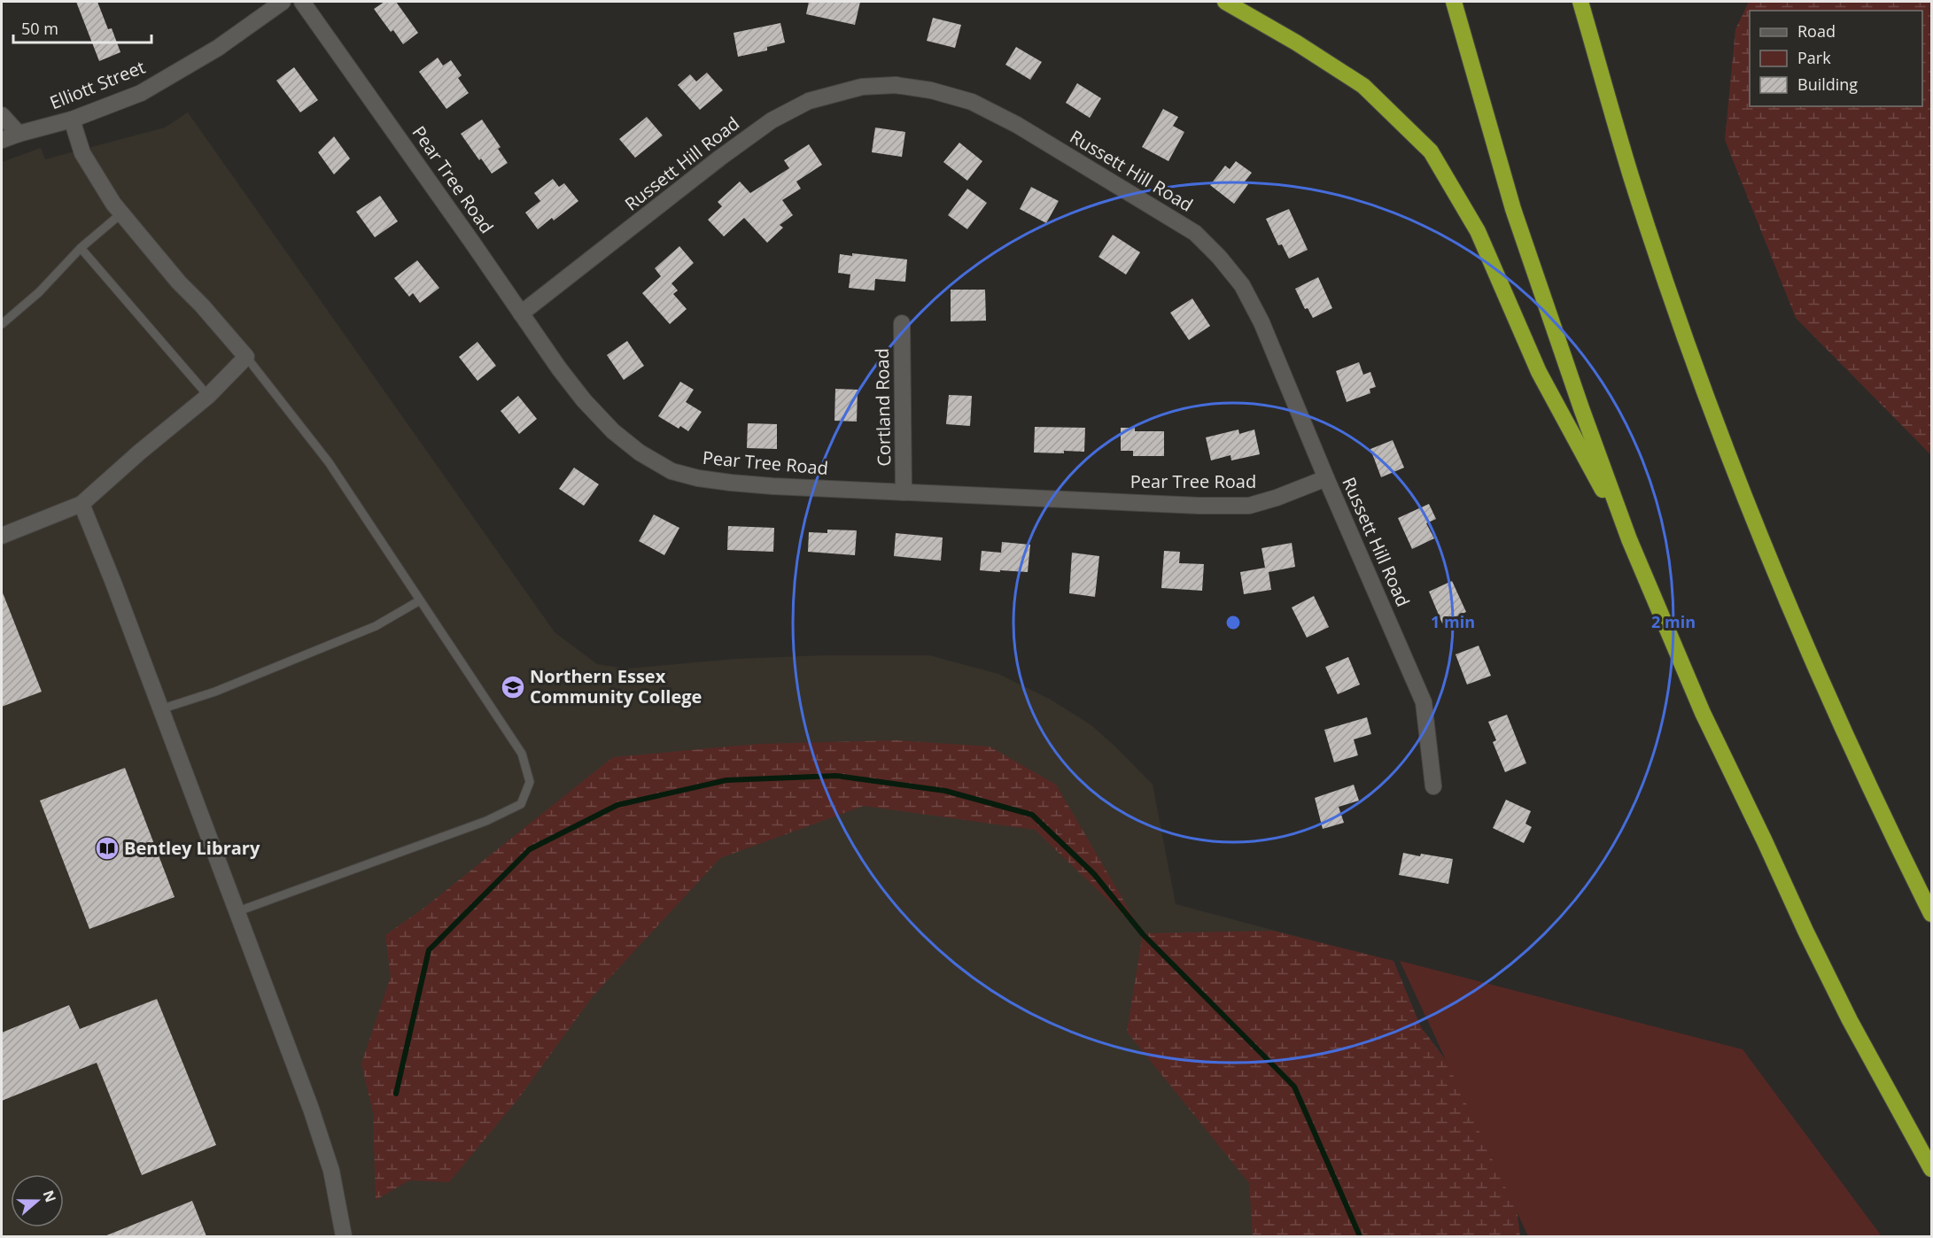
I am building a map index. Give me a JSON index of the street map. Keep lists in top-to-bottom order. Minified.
{"streets":{"street":["Elliott Street","Russett Hill Road","Pear Tree Road","Cortland Road"]},"crossings":[["Russett Hill Road","Pear Tree Road"],["Pear Tree Road","Cortland Road"]],"places":{"school or university":["Northern Essex Community College"],"library":["Bentley Library"]},"legend":["Road","Park","Building"],"scale_bar":"50 m","north":"right","rings":["1 min","2 min"]}
